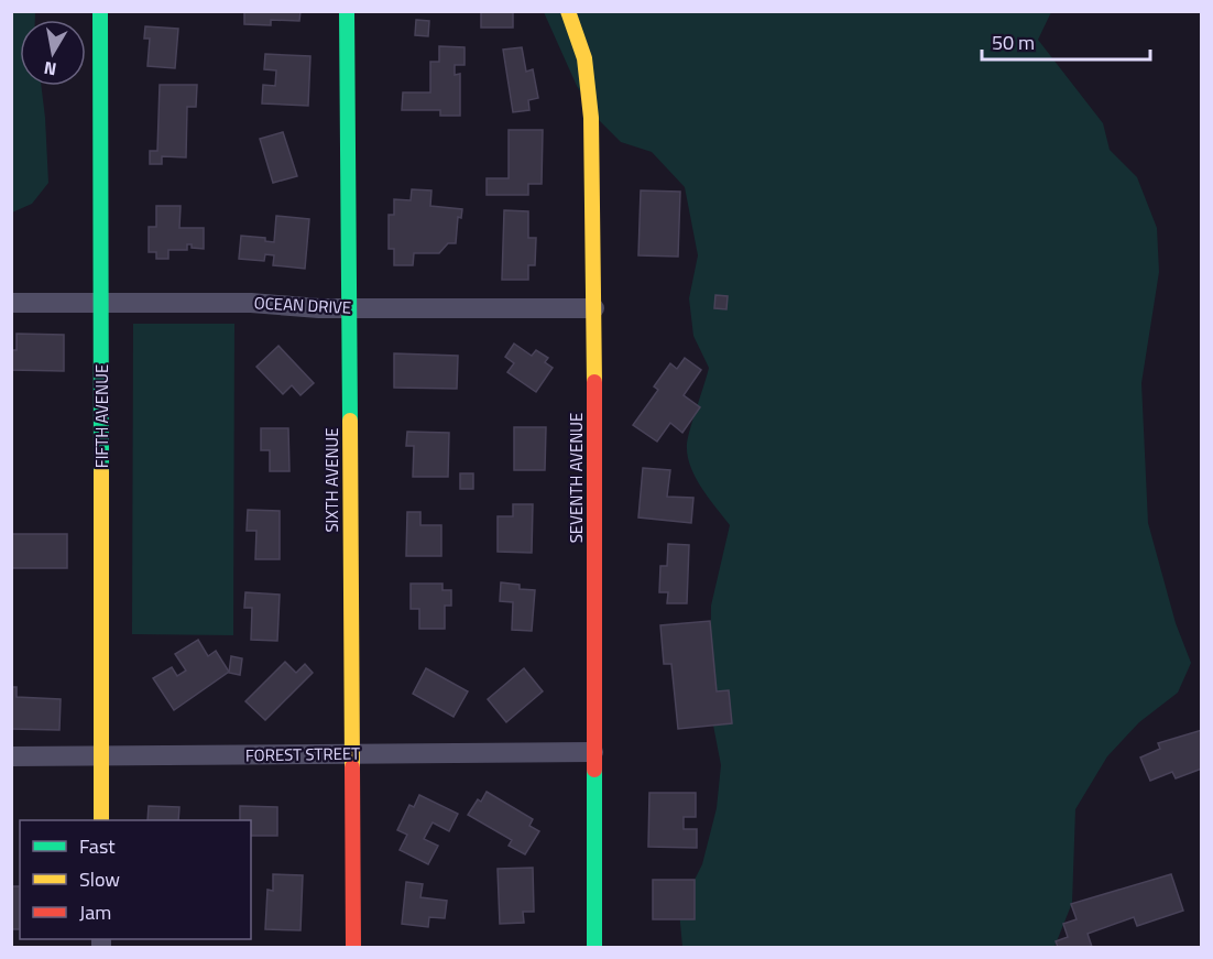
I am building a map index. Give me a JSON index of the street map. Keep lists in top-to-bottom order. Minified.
{"streets":{"street":["OCEAN DRIVE","FIFTH AVENUE","SEVENTH AVENUE","SIXTH AVENUE","FOREST STREET"]},"crossings":[["OCEAN DRIVE","FIFTH AVENUE"],["OCEAN DRIVE","SEVENTH AVENUE"],["OCEAN DRIVE","SIXTH AVENUE"],["FIFTH AVENUE","FOREST STREET"],["SEVENTH AVENUE","FOREST STREET"],["SIXTH AVENUE","FOREST STREET"]],"legend":["Fast","Slow","Jam"],"scale_bar":"50 m","north":"bottom"}
